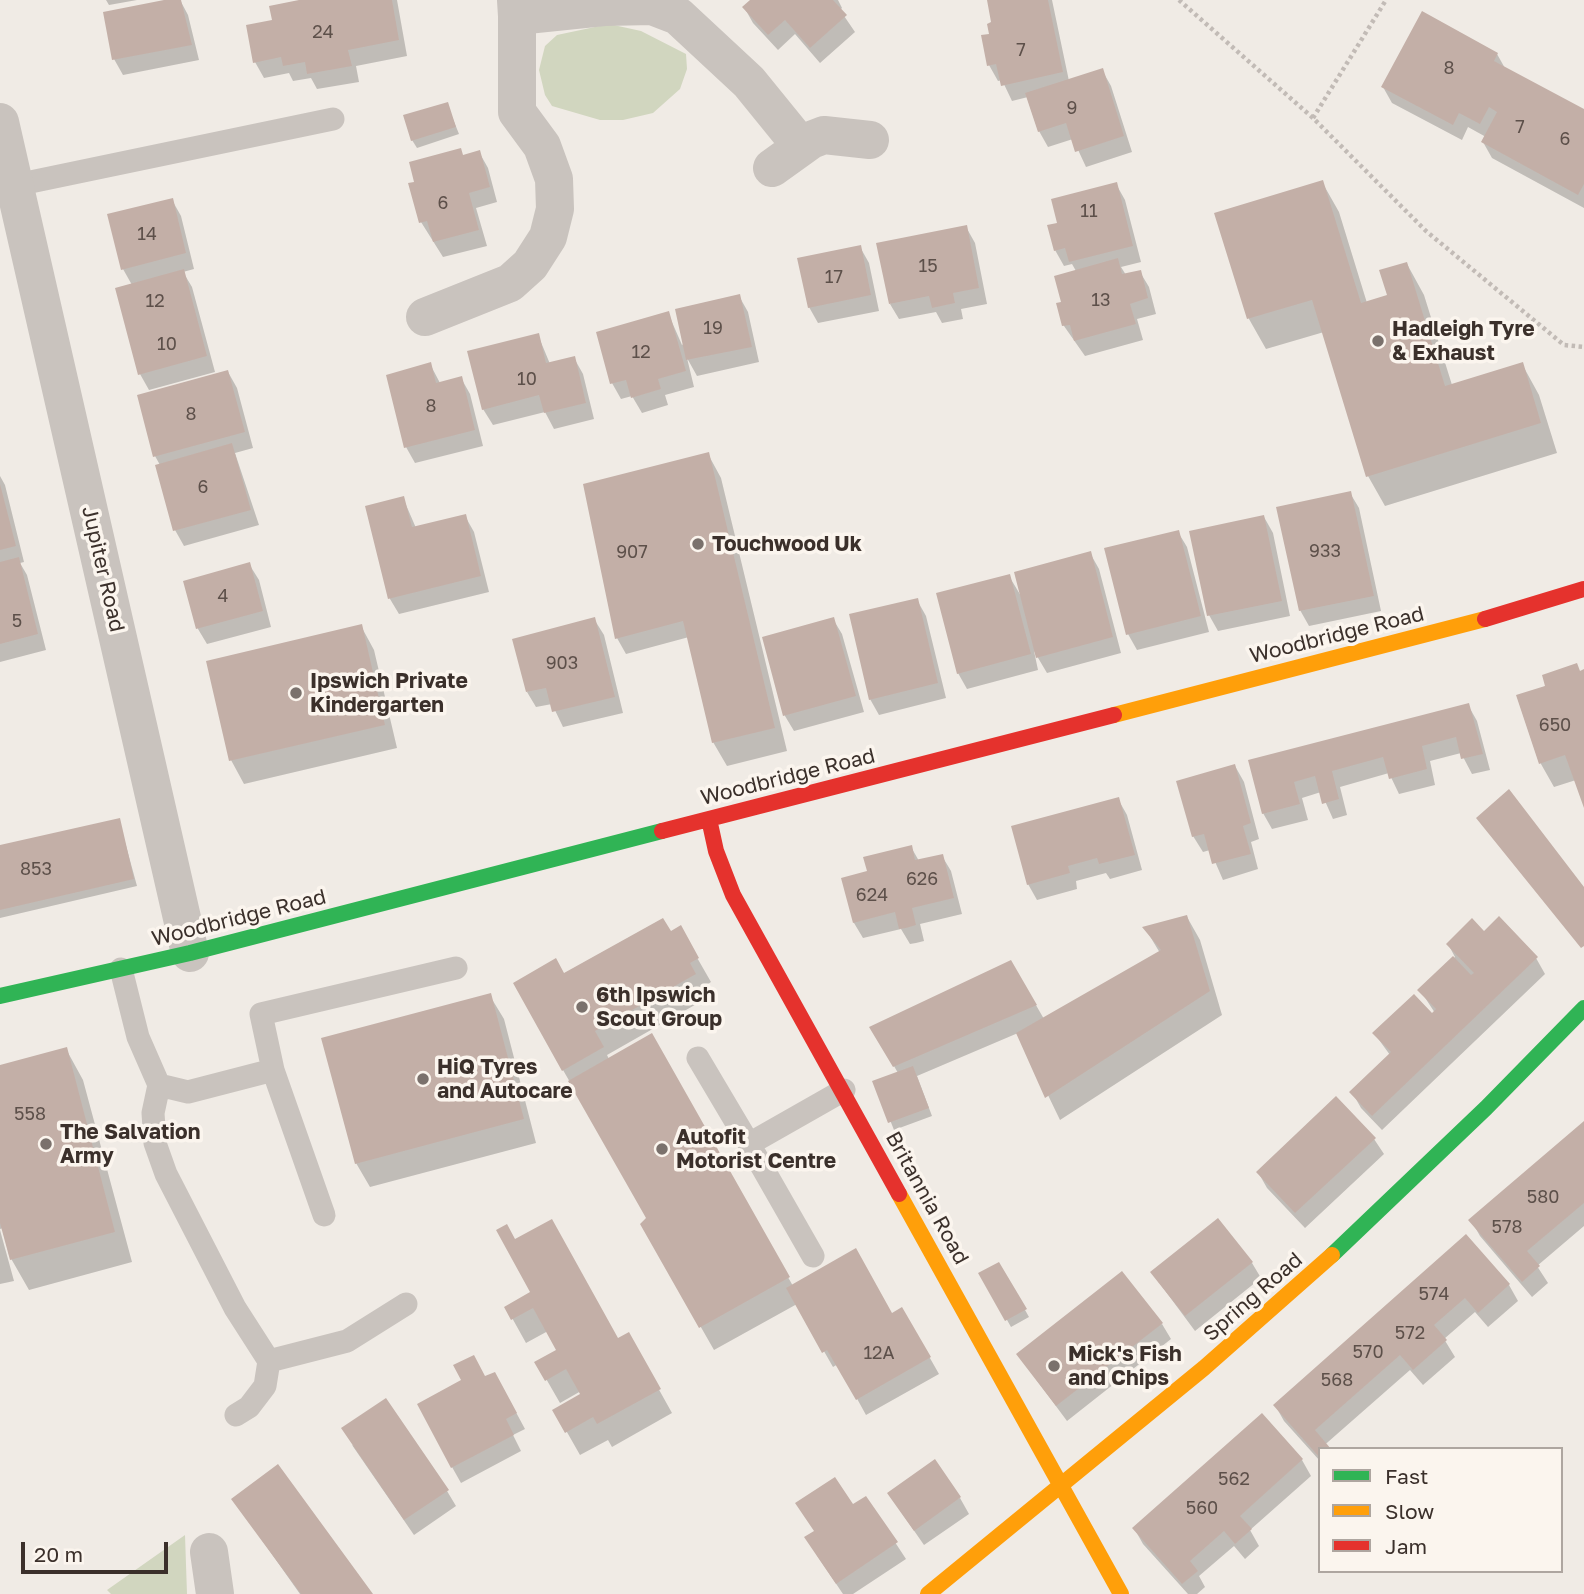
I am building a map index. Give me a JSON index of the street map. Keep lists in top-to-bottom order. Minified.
{"streets":{"street":["Jupiter Road","Woodbridge Road","Britannia Road","Spring Road"]},"crossings":[["Jupiter Road","Woodbridge Road"],["Woodbridge Road","Britannia Road"],["Britannia Road","Spring Road"]],"places":["Hadleigh Tyre & Exhaust","Touchwood Uk","Ipswich Private Kindergarten","6th Ipswich Scout Group","HiQ Tyres and Autocare","The Salvation Army","Autofit Motorist Centre","Mick's Fish and Chips"],"house_numbers":["24","7","8","9","7","6","6","11","14","15","17","13","12","19","10","12","10","8","8","6","933","907","4","5","903","650","853","626","624","558","580","578","574","572","570","12A","568","562","560"],"legend":["Fast","Slow","Jam"],"scale_bar":"20 m"}
